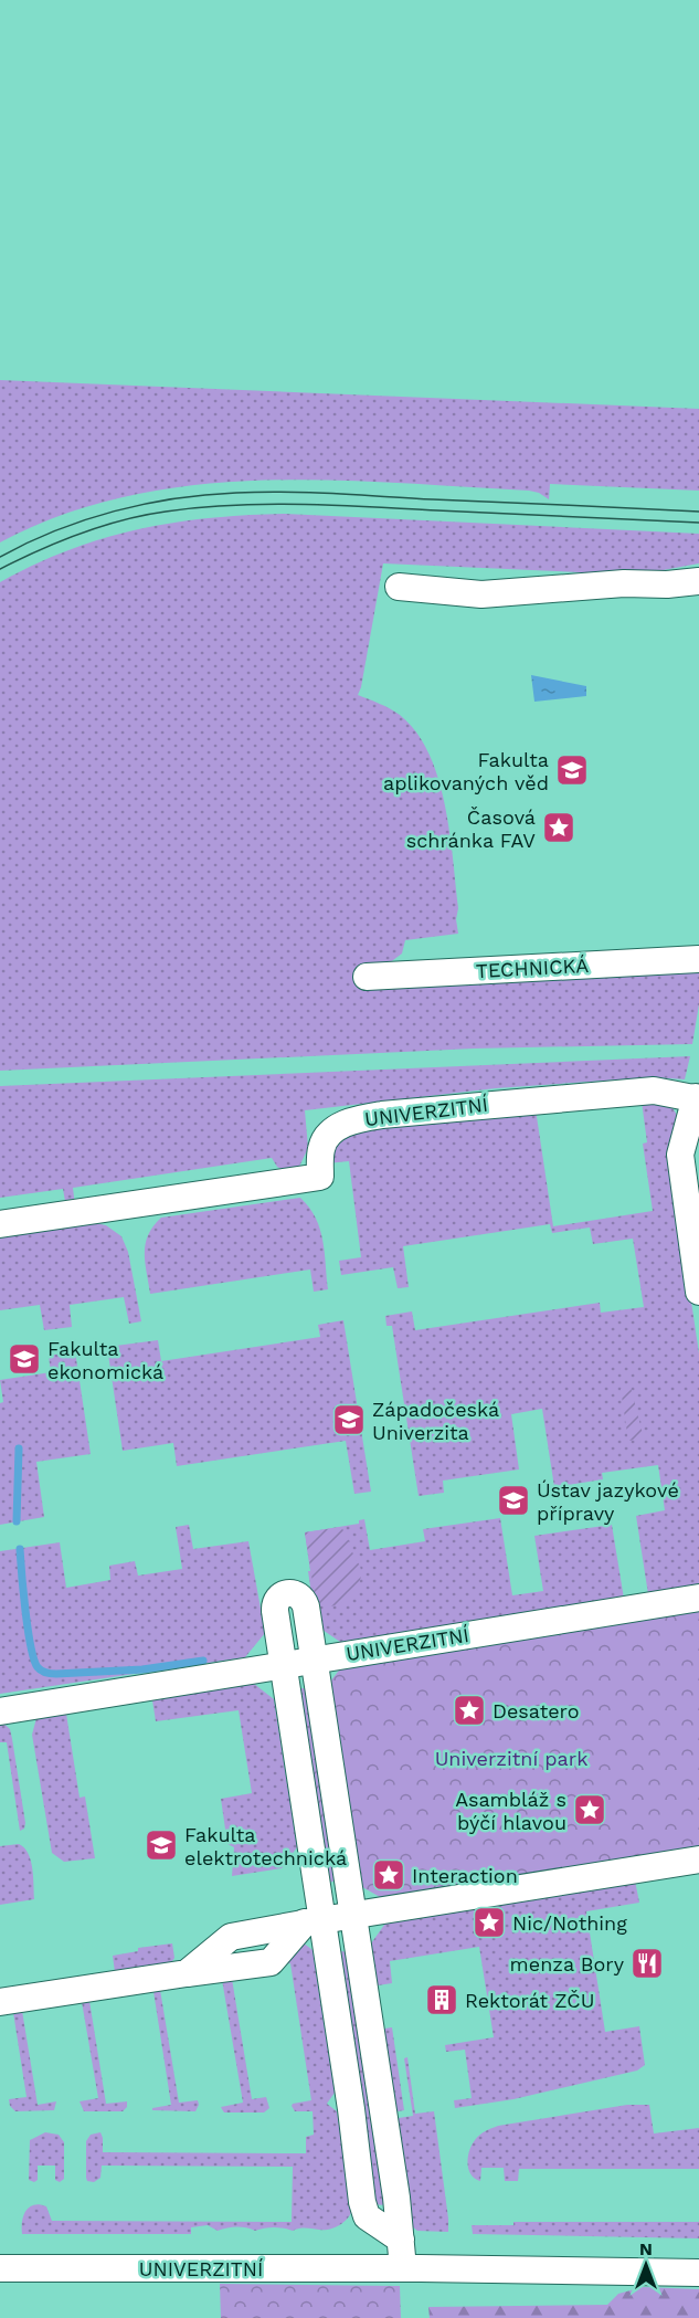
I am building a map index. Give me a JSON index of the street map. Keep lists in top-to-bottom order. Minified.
{"streets":{"street":["TECHNICKÁ","UNIVERZITNÍ"]},"parks":["Univerzitní park"],"places":{"school or university":["Fakulta aplikovaných věd","Fakulta ekonomická","Západočeská Univerzita","Ústav jazykové přípravy","Fakulta elektrotechnická"],"place":["Časová schránka FAV","Desatero","Asambláž s býčí hlavou","Interaction","Nic/Nothing"],"restaurant":["menza Bory"],"building":["Rektorát ZČU"]},"north":"top"}
